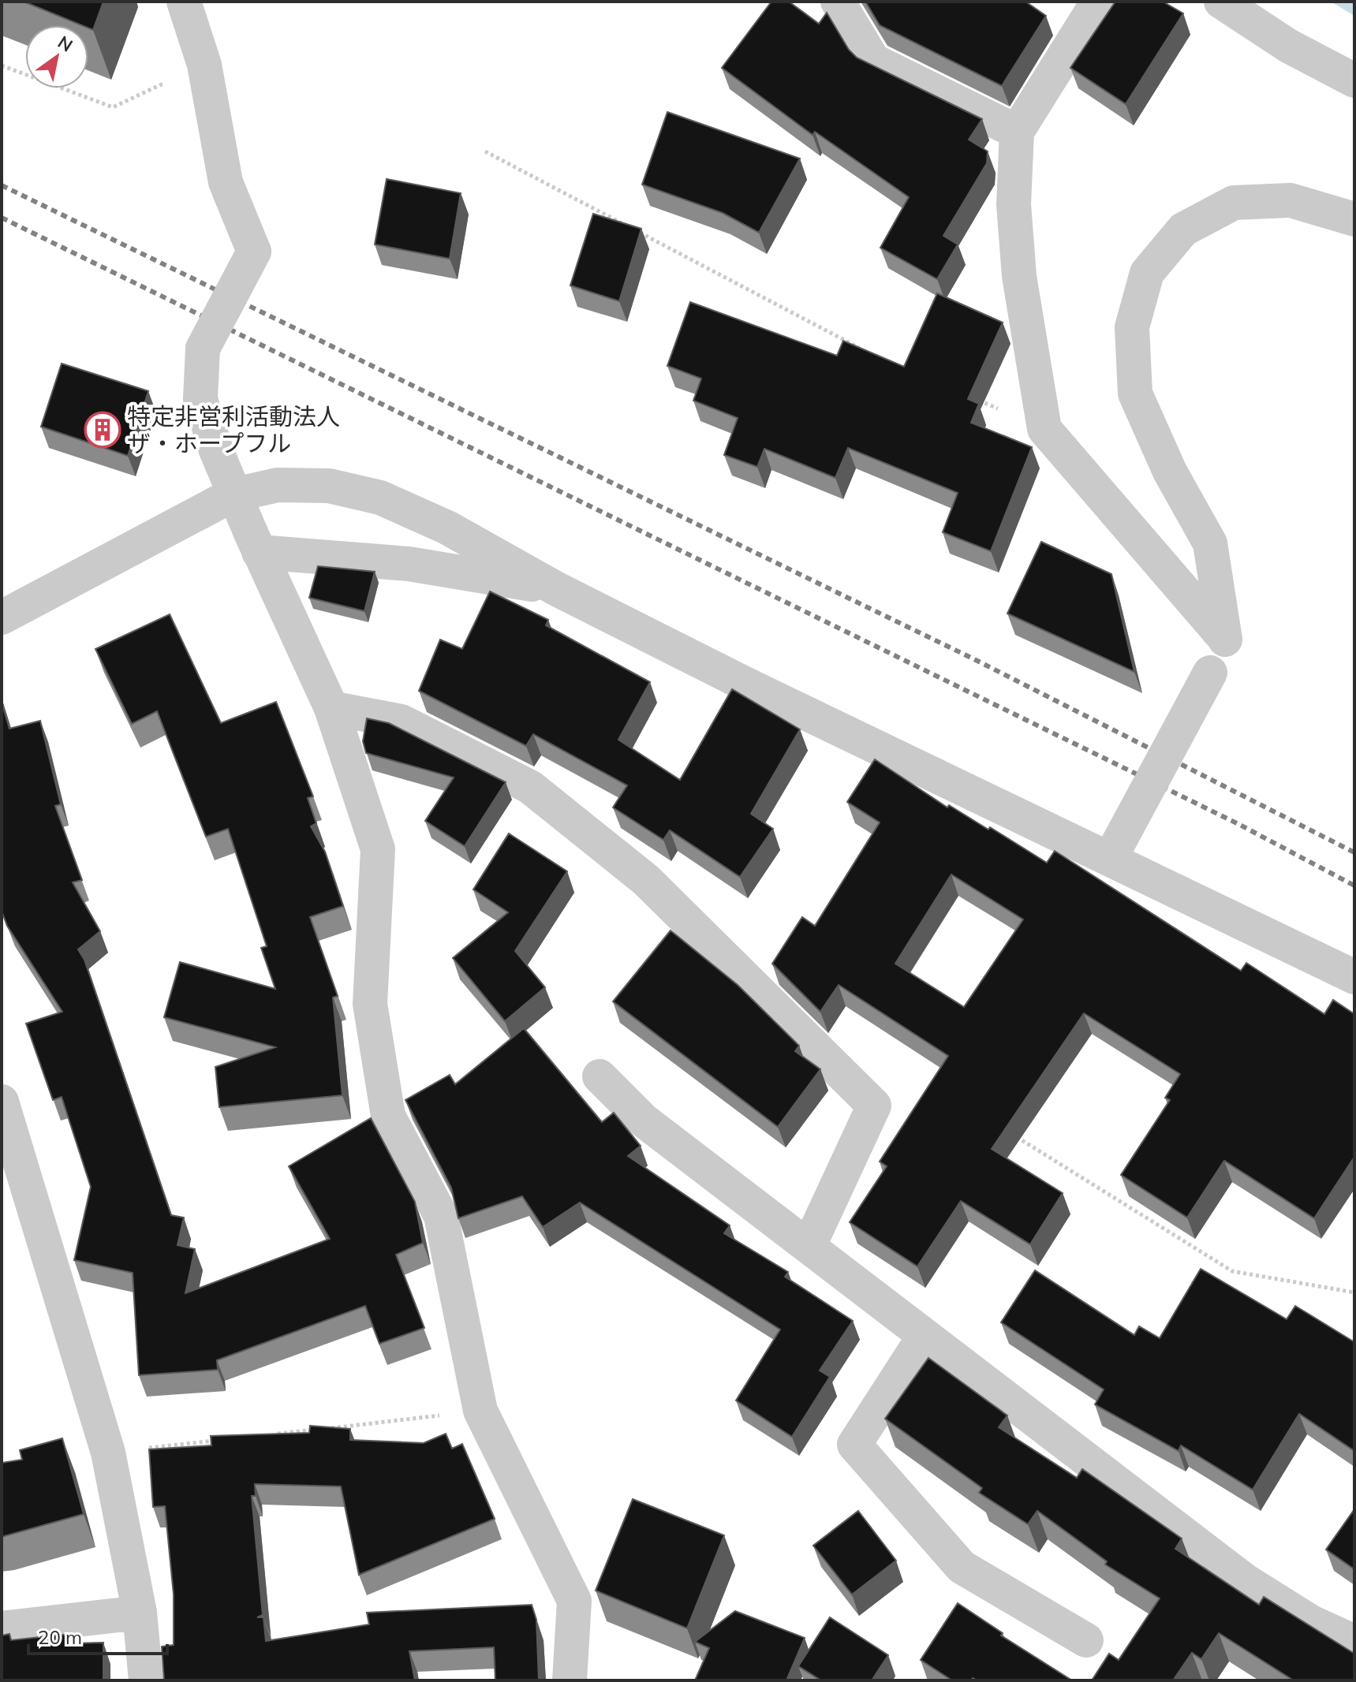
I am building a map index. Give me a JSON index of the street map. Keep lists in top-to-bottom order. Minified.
{"places":{"building":["特定非営利活動法人 ザ・ホープフル"]},"scale_bar":"20 m","north":"top right"}
